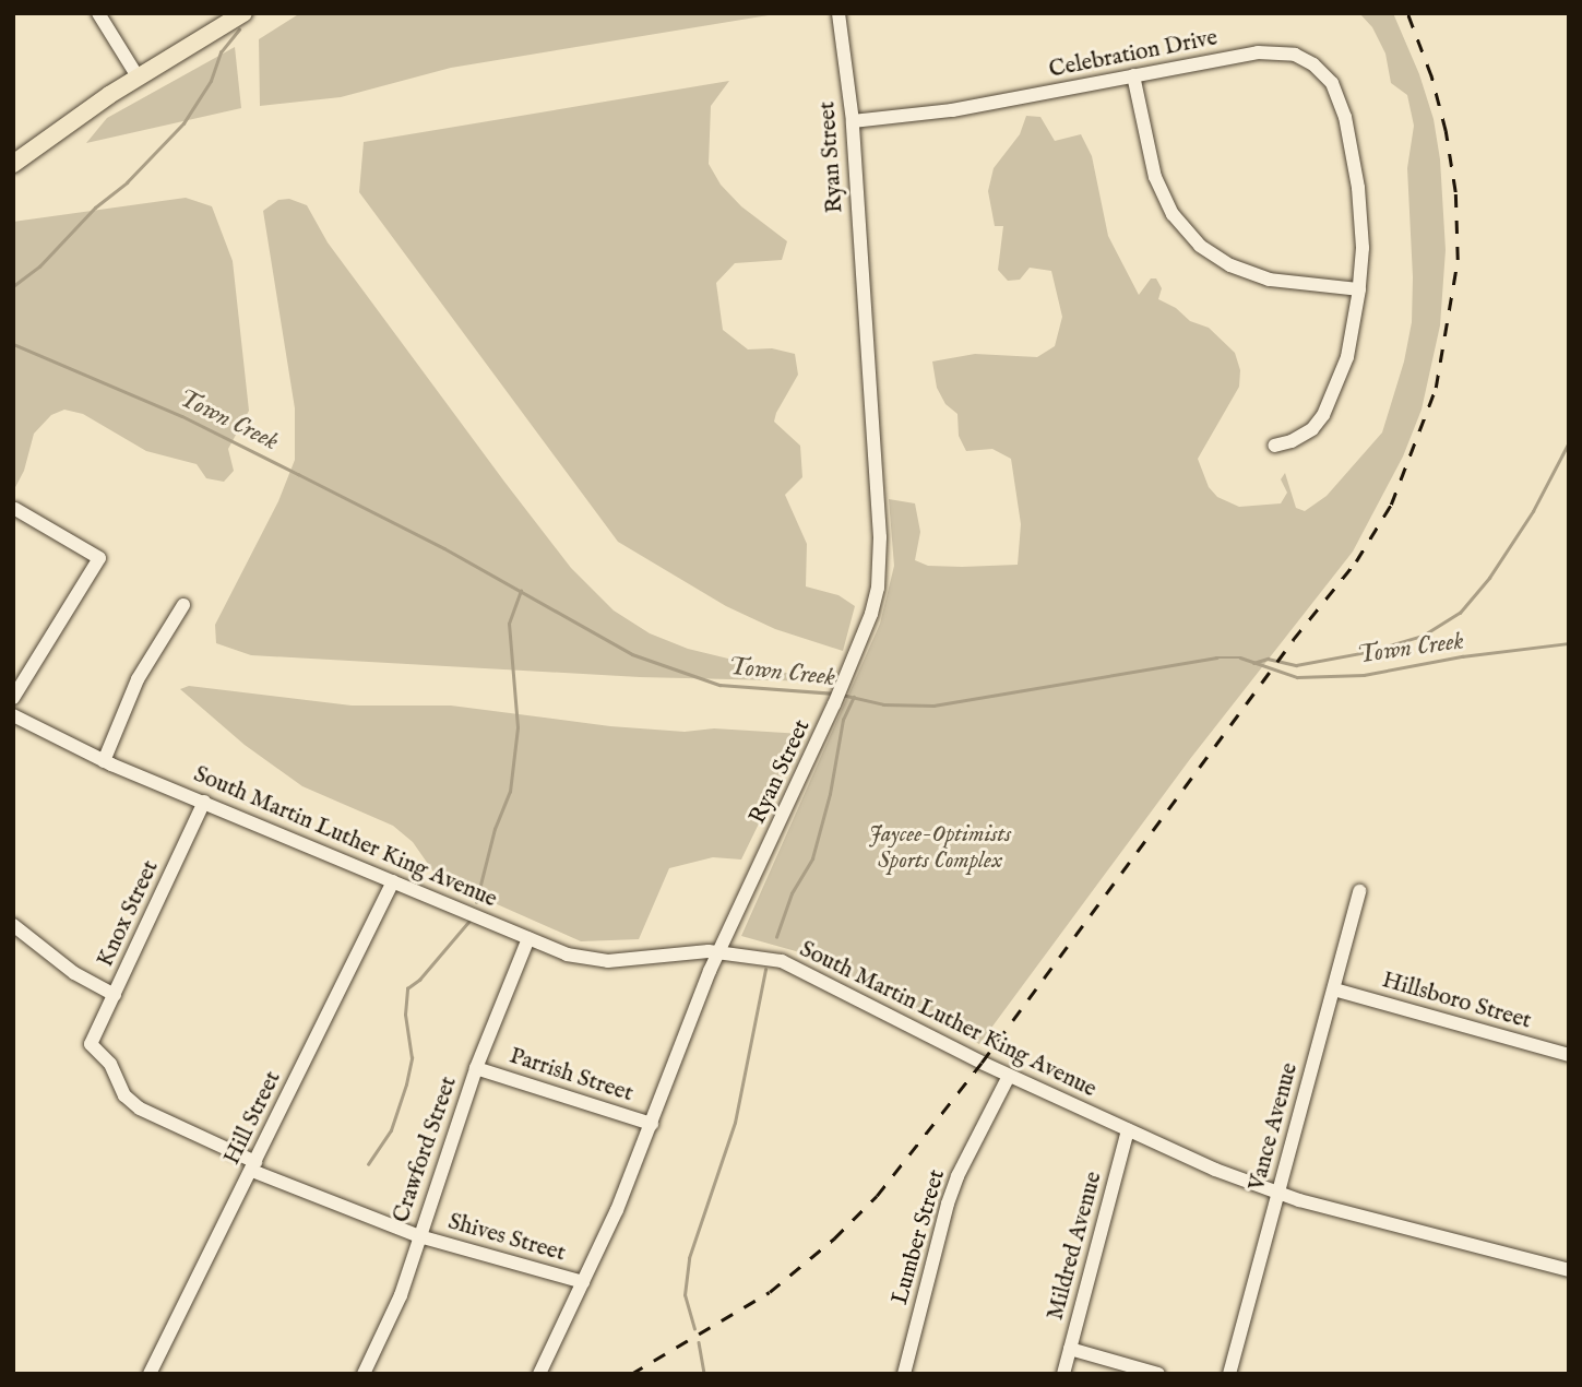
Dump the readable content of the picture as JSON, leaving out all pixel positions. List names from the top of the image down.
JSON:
{
  "streets": {
    "street": [
      "Celebration Drive",
      "Ryan Street",
      "South Martin Luther King Avenue",
      "Knox Street",
      "Hillsboro Street",
      "Parrish Street",
      "Hill Street",
      "Vance Avenue",
      "Crawford Street",
      "Lumber Street",
      "Shives Street",
      "Mildred Avenue"
    ]
  },
  "crossings": [
    ["Celebration Drive", "Ryan Street"],
    ["Ryan Street", "South Martin Luther King Avenue"],
    ["Ryan Street", "Parrish Street"],
    ["Ryan Street", "Shives Street"],
    ["South Martin Luther King Avenue", "Knox Street"],
    ["South Martin Luther King Avenue", "Hill Street"],
    ["South Martin Luther King Avenue", "Vance Avenue"],
    ["South Martin Luther King Avenue", "Crawford Street"],
    ["South Martin Luther King Avenue", "Lumber Street"],
    ["South Martin Luther King Avenue", "Mildred Avenue"],
    ["Knox Street", "Shives Street"],
    ["Hillsboro Street", "Vance Avenue"],
    ["Parrish Street", "Crawford Street"],
    ["Hill Street", "Shives Street"],
    ["Crawford Street", "Shives Street"]
  ],
  "water": ["Town Creek"],
  "parks": ["Jaycee-Optimists Sports Complex"]
}
